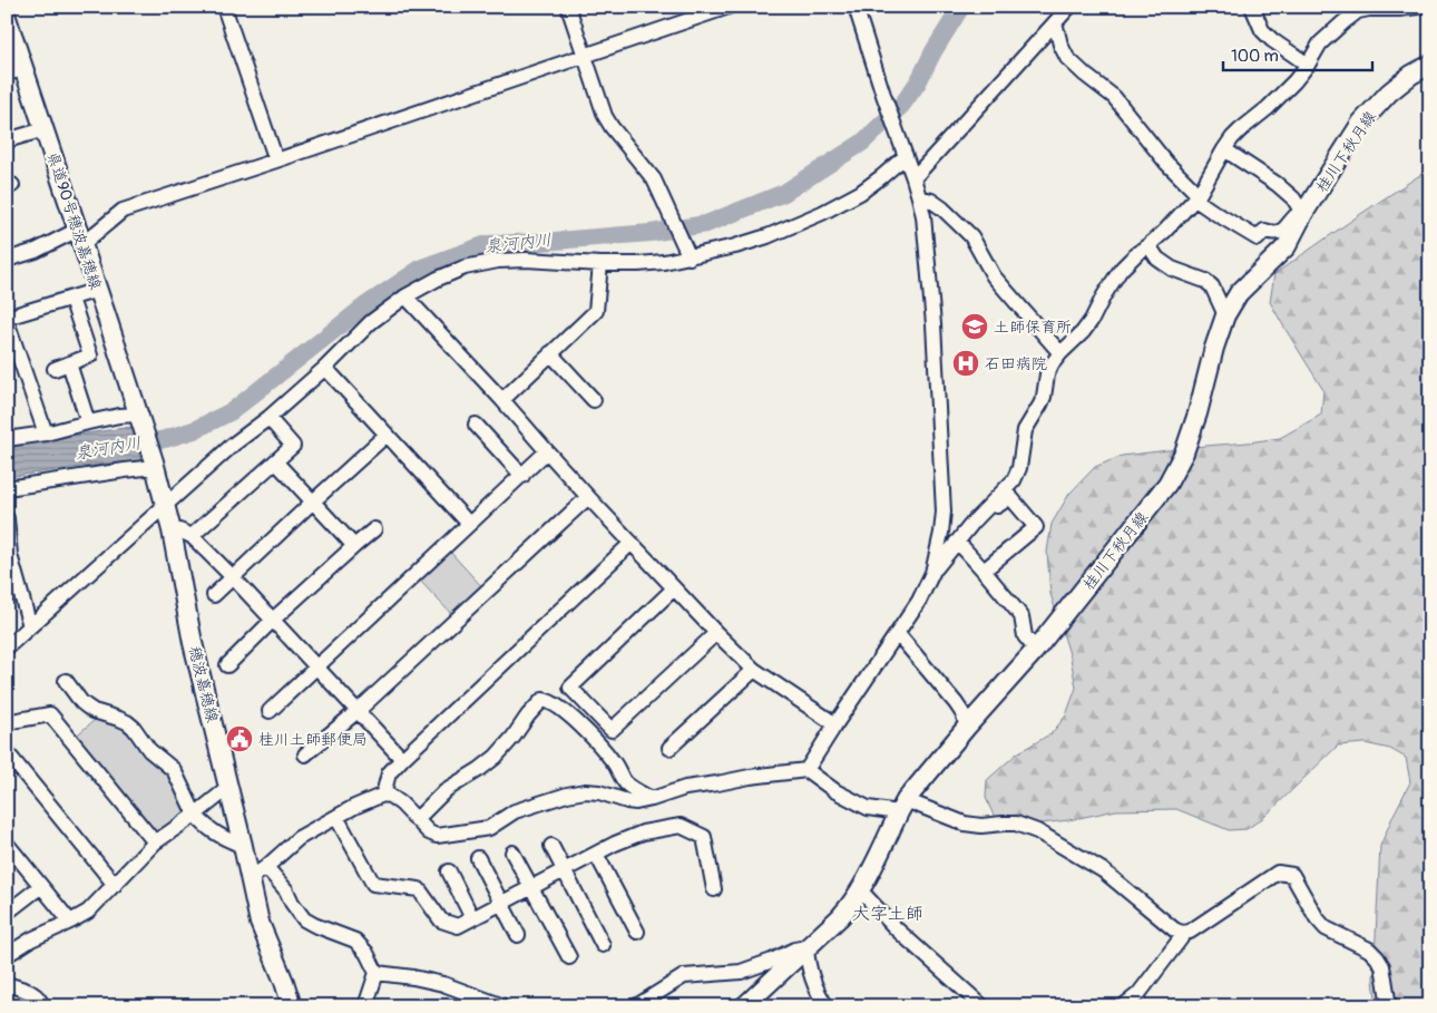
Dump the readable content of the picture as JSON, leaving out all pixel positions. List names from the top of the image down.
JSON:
{
  "streets": {
    "main road": ["桂川下秋月線", "県道90号穂波嘉穂線", "穂波嘉穂線"]
  },
  "crossings": [
    ["県道90号穂波嘉穂線", "穂波嘉穂線"]
  ],
  "districts": ["大字土師"],
  "water": ["泉河内川"],
  "places": {
    "school or university": ["土師保育所"],
    "hospital": ["石田病院"],
    "public building": ["桂川土師郵便局"]
  },
  "scale_bar": "100 m"
}
